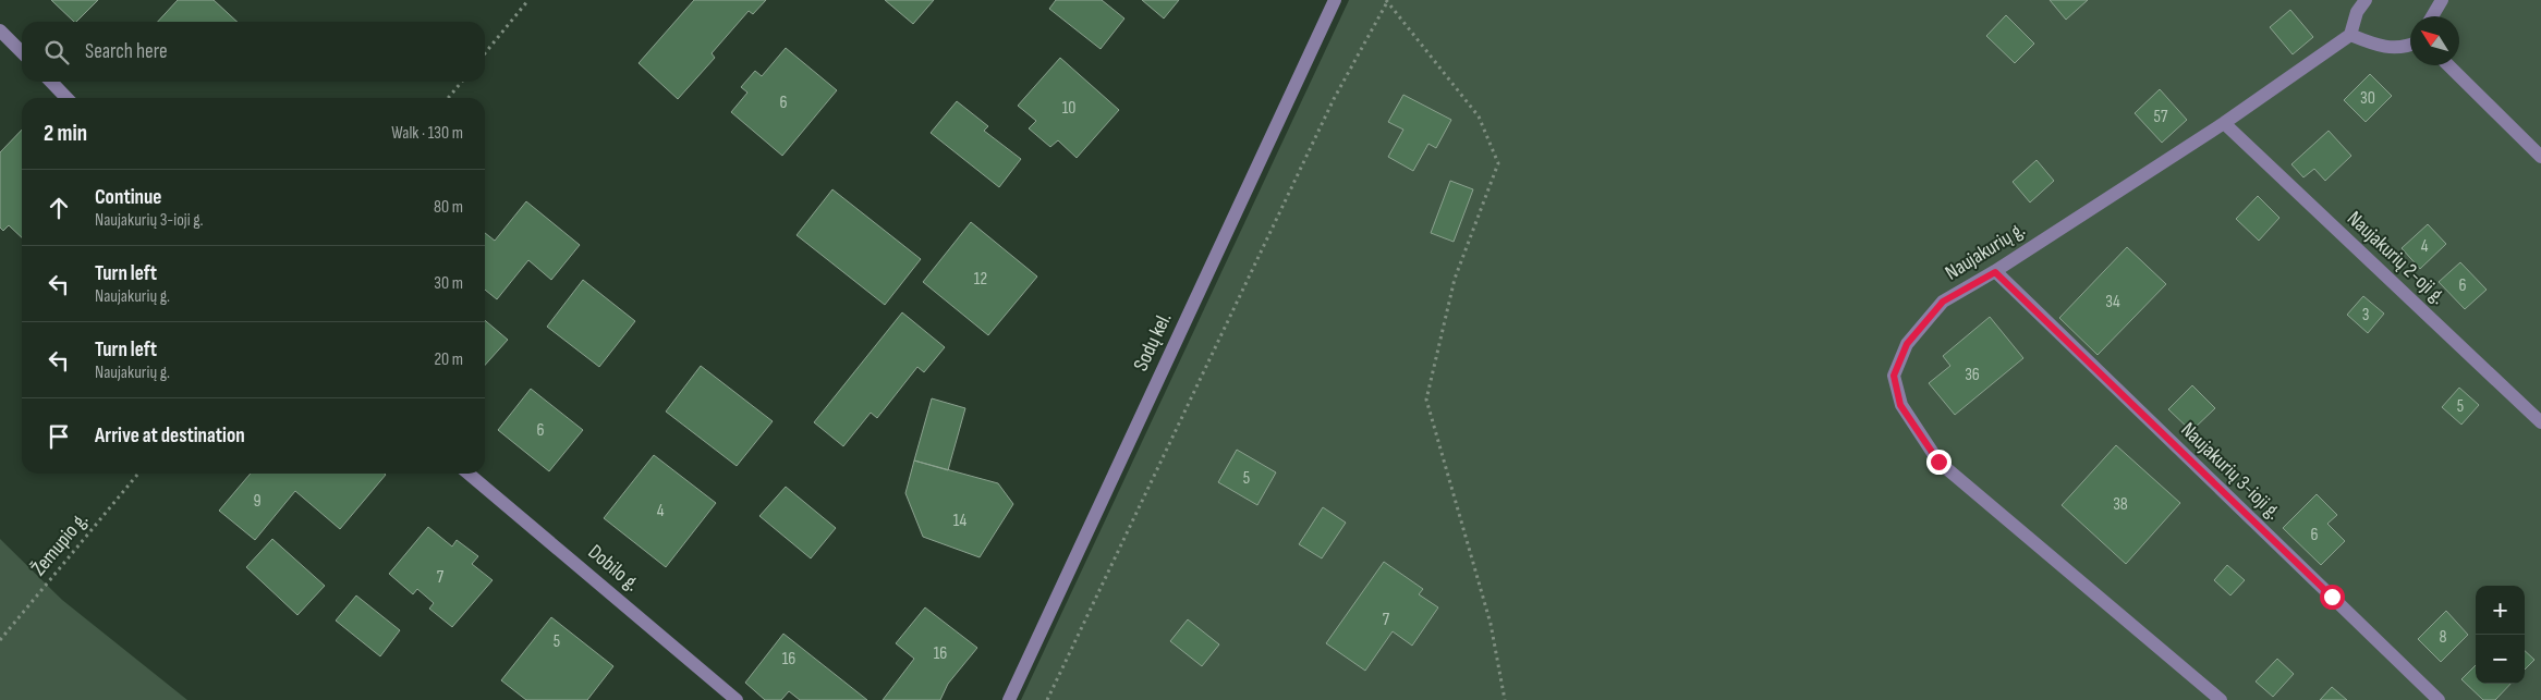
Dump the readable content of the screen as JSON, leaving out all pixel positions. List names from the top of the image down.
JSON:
{
  "streets": {
    "street": [
      "Naujakurių g.",
      "Naujakurių 2-oji g.",
      "Sodų kel.",
      "Naujakurių 3-ioji g.",
      "Dobilo g."
    ],
    "path": ["Žemupio g."]
  },
  "crossings": [
    ["Naujakurių g.", "Naujakurių 2-oji g."],
    ["Naujakurių g.", "Naujakurių 3-ioji g."]
  ],
  "house_numbers": [
    "30",
    "6",
    "10",
    "57",
    "4",
    "12",
    "6",
    "34",
    "3",
    "36",
    "5",
    "6",
    "5",
    "9",
    "38",
    "4",
    "14",
    "6",
    "7",
    "7",
    "8",
    "5",
    "16",
    "16"
  ],
  "north": "top left",
  "page": {
    "search": "Search here",
    "heading": ["2 min", "Walk · 130 m"],
    "list": [
      ["Continue", "Naujakurių 3-ioji g.", "80 m"],
      ["Turn left", "Naujakurių g.", "30 m"],
      ["Turn left", "Naujakurių g.", "20 m"],
      "Arrive at destination"
    ],
    "map_buttons": ["+", "−"]
  }
}
